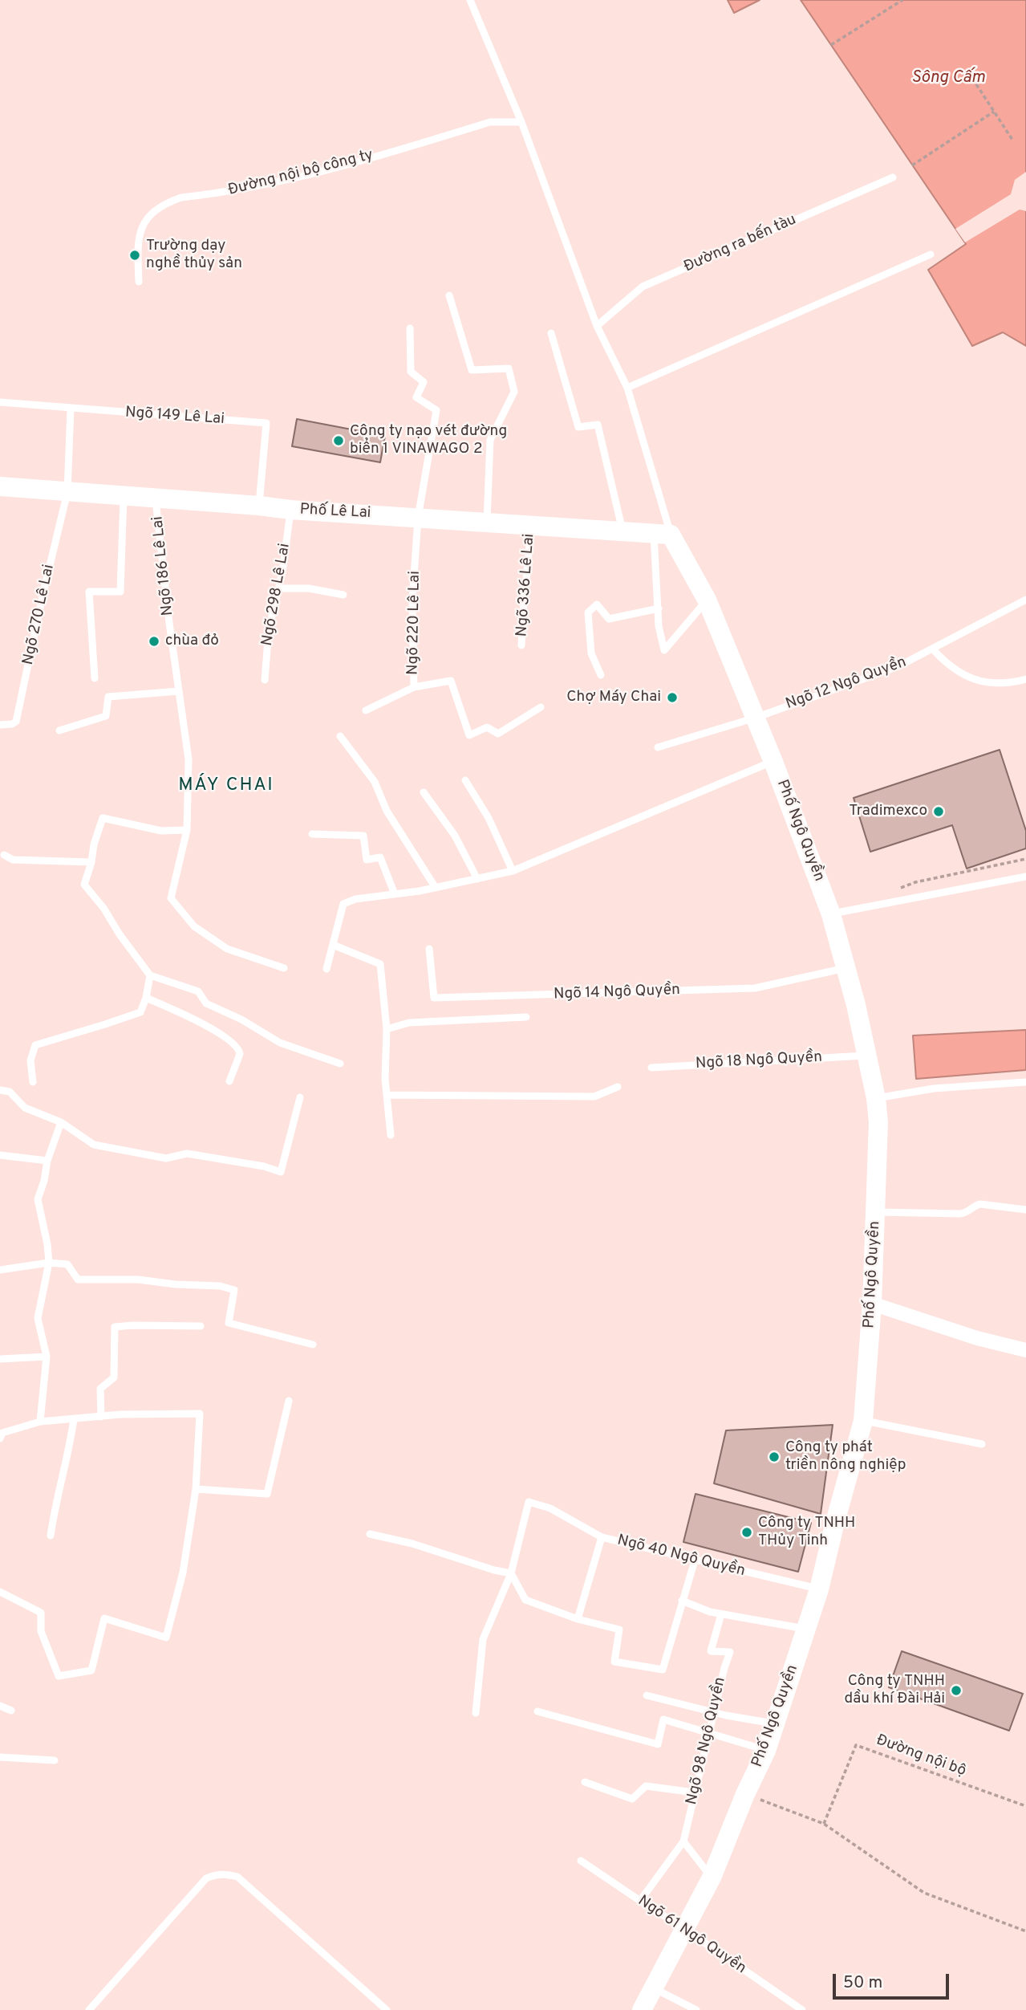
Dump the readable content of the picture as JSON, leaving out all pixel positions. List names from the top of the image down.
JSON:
{
  "streets": {
    "street": ["Phố Lê Lai", "Phố Ngô Quyền"],
    "lane": [
      "Đường nội bộ công ty",
      "Đường ra bến tàu",
      "Ngõ 149 Lê Lai",
      "Ngõ 186 Lê Lai",
      "Ngõ 336 Lê Lai",
      "Ngõ 298 Lê Lai",
      "Ngõ 270 Lê Lai",
      "Ngõ 220 Lê Lai",
      "Ngõ 12 Ngô Quyền",
      "Ngõ 14 Ngô Quyền",
      "Ngõ 18 Ngô Quyền",
      "Ngõ 40 Ngô Quyền",
      "Ngõ 98 Ngô Quyền",
      "Ngõ 61 Ngô Quyền"
    ],
    "path": ["Đường nội bộ"]
  },
  "crossings": [
    ["Ngõ 149 Lê Lai", "Phố Lê Lai"],
    ["Phố Lê Lai", "Ngõ 186 Lê Lai"],
    ["Phố Lê Lai", "Ngõ 336 Lê Lai"],
    ["Phố Lê Lai", "Ngõ 298 Lê Lai"],
    ["Phố Lê Lai", "Ngõ 270 Lê Lai"],
    ["Phố Lê Lai", "Ngõ 220 Lê Lai"],
    ["Phố Lê Lai", "Phố Ngô Quyền"],
    ["Ngõ 12 Ngô Quyền", "Phố Ngô Quyền"],
    ["Phố Ngô Quyền", "Ngõ 14 Ngô Quyền"],
    ["Phố Ngô Quyền", "Ngõ 18 Ngô Quyền"],
    ["Phố Ngô Quyền", "Ngõ 40 Ngô Quyền"],
    ["Phố Ngô Quyền", "Ngõ 61 Ngô Quyền"]
  ],
  "districts": ["MÁY CHAI"],
  "water": ["Sông Cấm"],
  "places": [
    "Trường dạy nghề thủy sản",
    "Công ty nạo vét đường biển 1 VINAWAGO 2",
    "chùa đỏ",
    "Chợ Máy Chai",
    "Tradimexco",
    "Công ty phát triền nông nghiệp",
    "Công ty TNHH THủy Tinh",
    "Công ty TNHH dầu khí Đài Hải"
  ],
  "scale_bar": "50 m"
}
